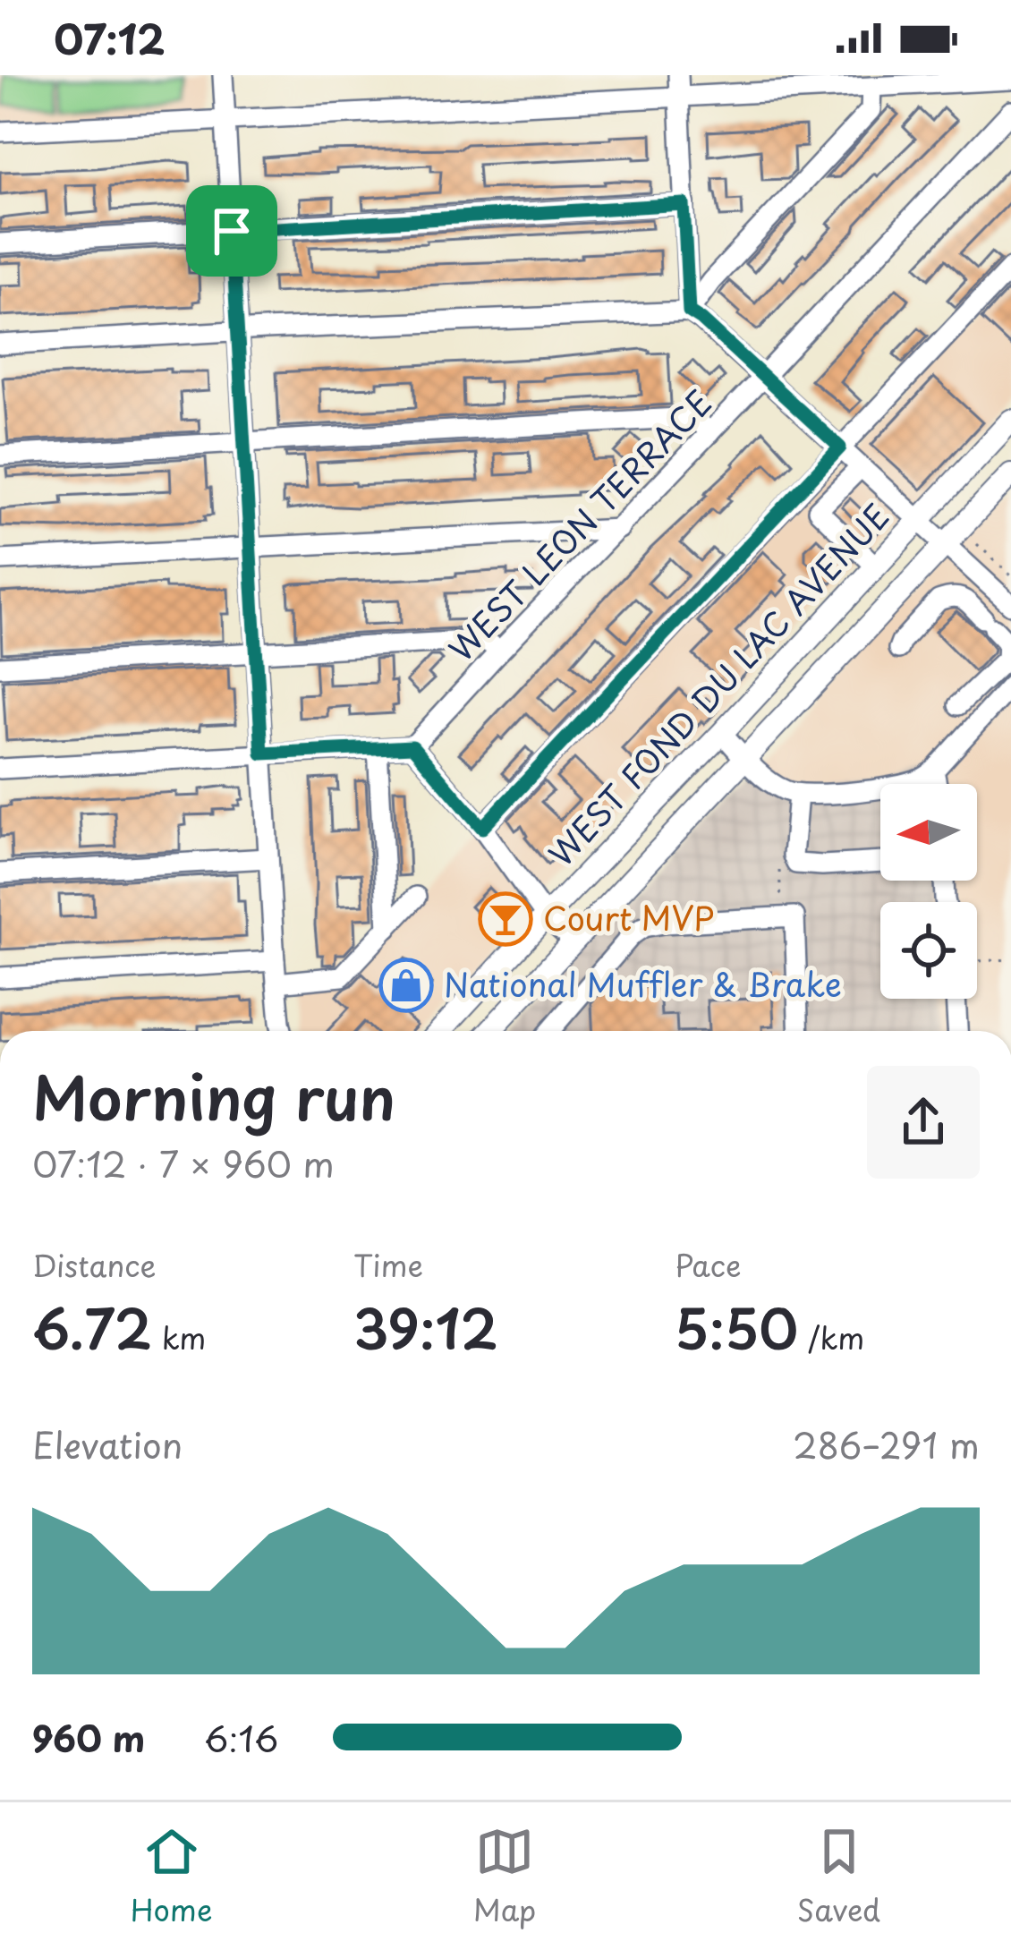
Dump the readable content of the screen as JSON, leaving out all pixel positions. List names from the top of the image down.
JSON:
{
  "streets": {
    "main road": ["WEST FOND DU LAC AVENUE"],
    "street": ["WEST LEON TERRACE"]
  },
  "places": {
    "bar": ["Court MVP"],
    "shop": ["National Muffler & Brake"]
  },
  "north": "left",
  "page": {
    "status": "07:12",
    "heading": ["Morning run", "07:12 · 7 × 960 m"],
    "stats": [
      ["Distance", "6.72 km"],
      ["Time", "39:12"],
      ["Pace", "5:50 /km"]
    ],
    "chart": ["Elevation", "286–291 m"],
    "list": [
      {
        "name": "960 m",
        "note": "6:16"
      }
    ],
    "tabs": ["Home", "Map", "Saved"]
  }
}
